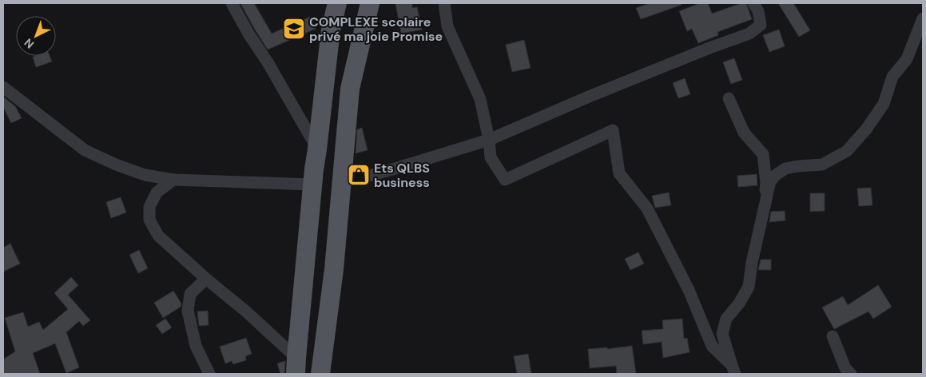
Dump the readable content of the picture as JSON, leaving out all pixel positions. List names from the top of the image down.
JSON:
{
  "places": {
    "school or university": ["COMPLEXE scolaire privé ma joie Promise"],
    "shop": ["Ets QLBS business"]
  },
  "north": "bottom left"
}
